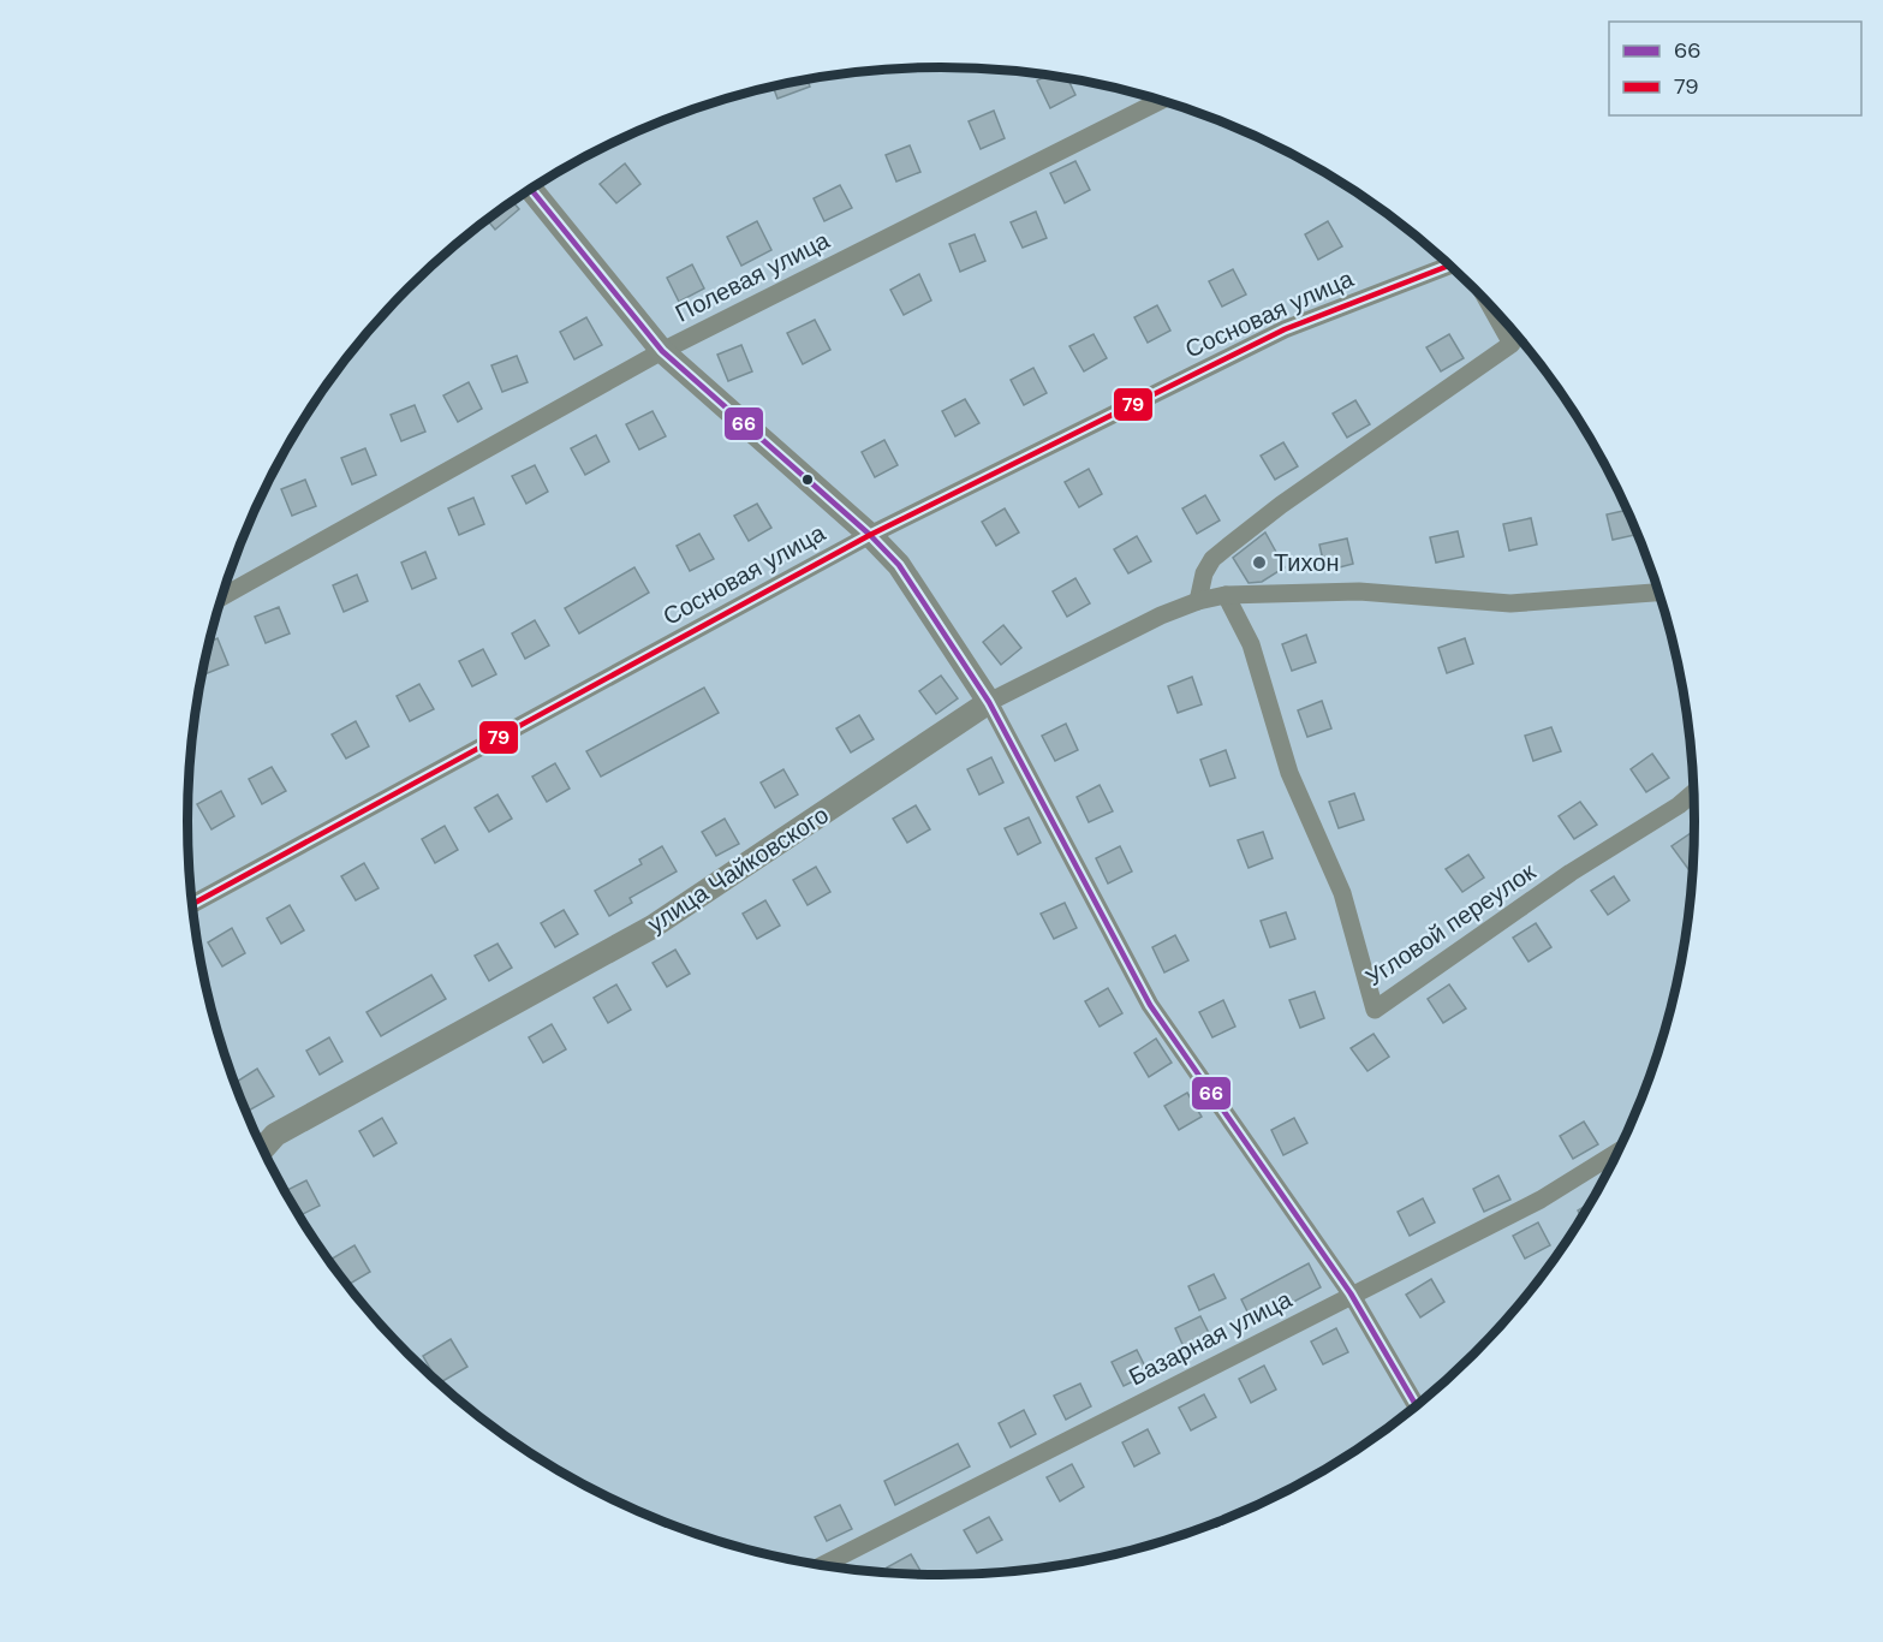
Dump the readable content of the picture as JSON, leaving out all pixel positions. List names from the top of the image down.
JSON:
{
  "streets": {
    "street": [
      "Полевая улица",
      "Сосновая улица",
      "улица Чайковского",
      "Угловой переулок",
      "Базарная улица"
    ]
  },
  "crossings": [
    ["улица Чайковского", "Угловой переулок"]
  ],
  "places": ["Тихон"],
  "lines": ["transit line 66", "transit line 79"],
  "legend": ["66", "79"]
}
